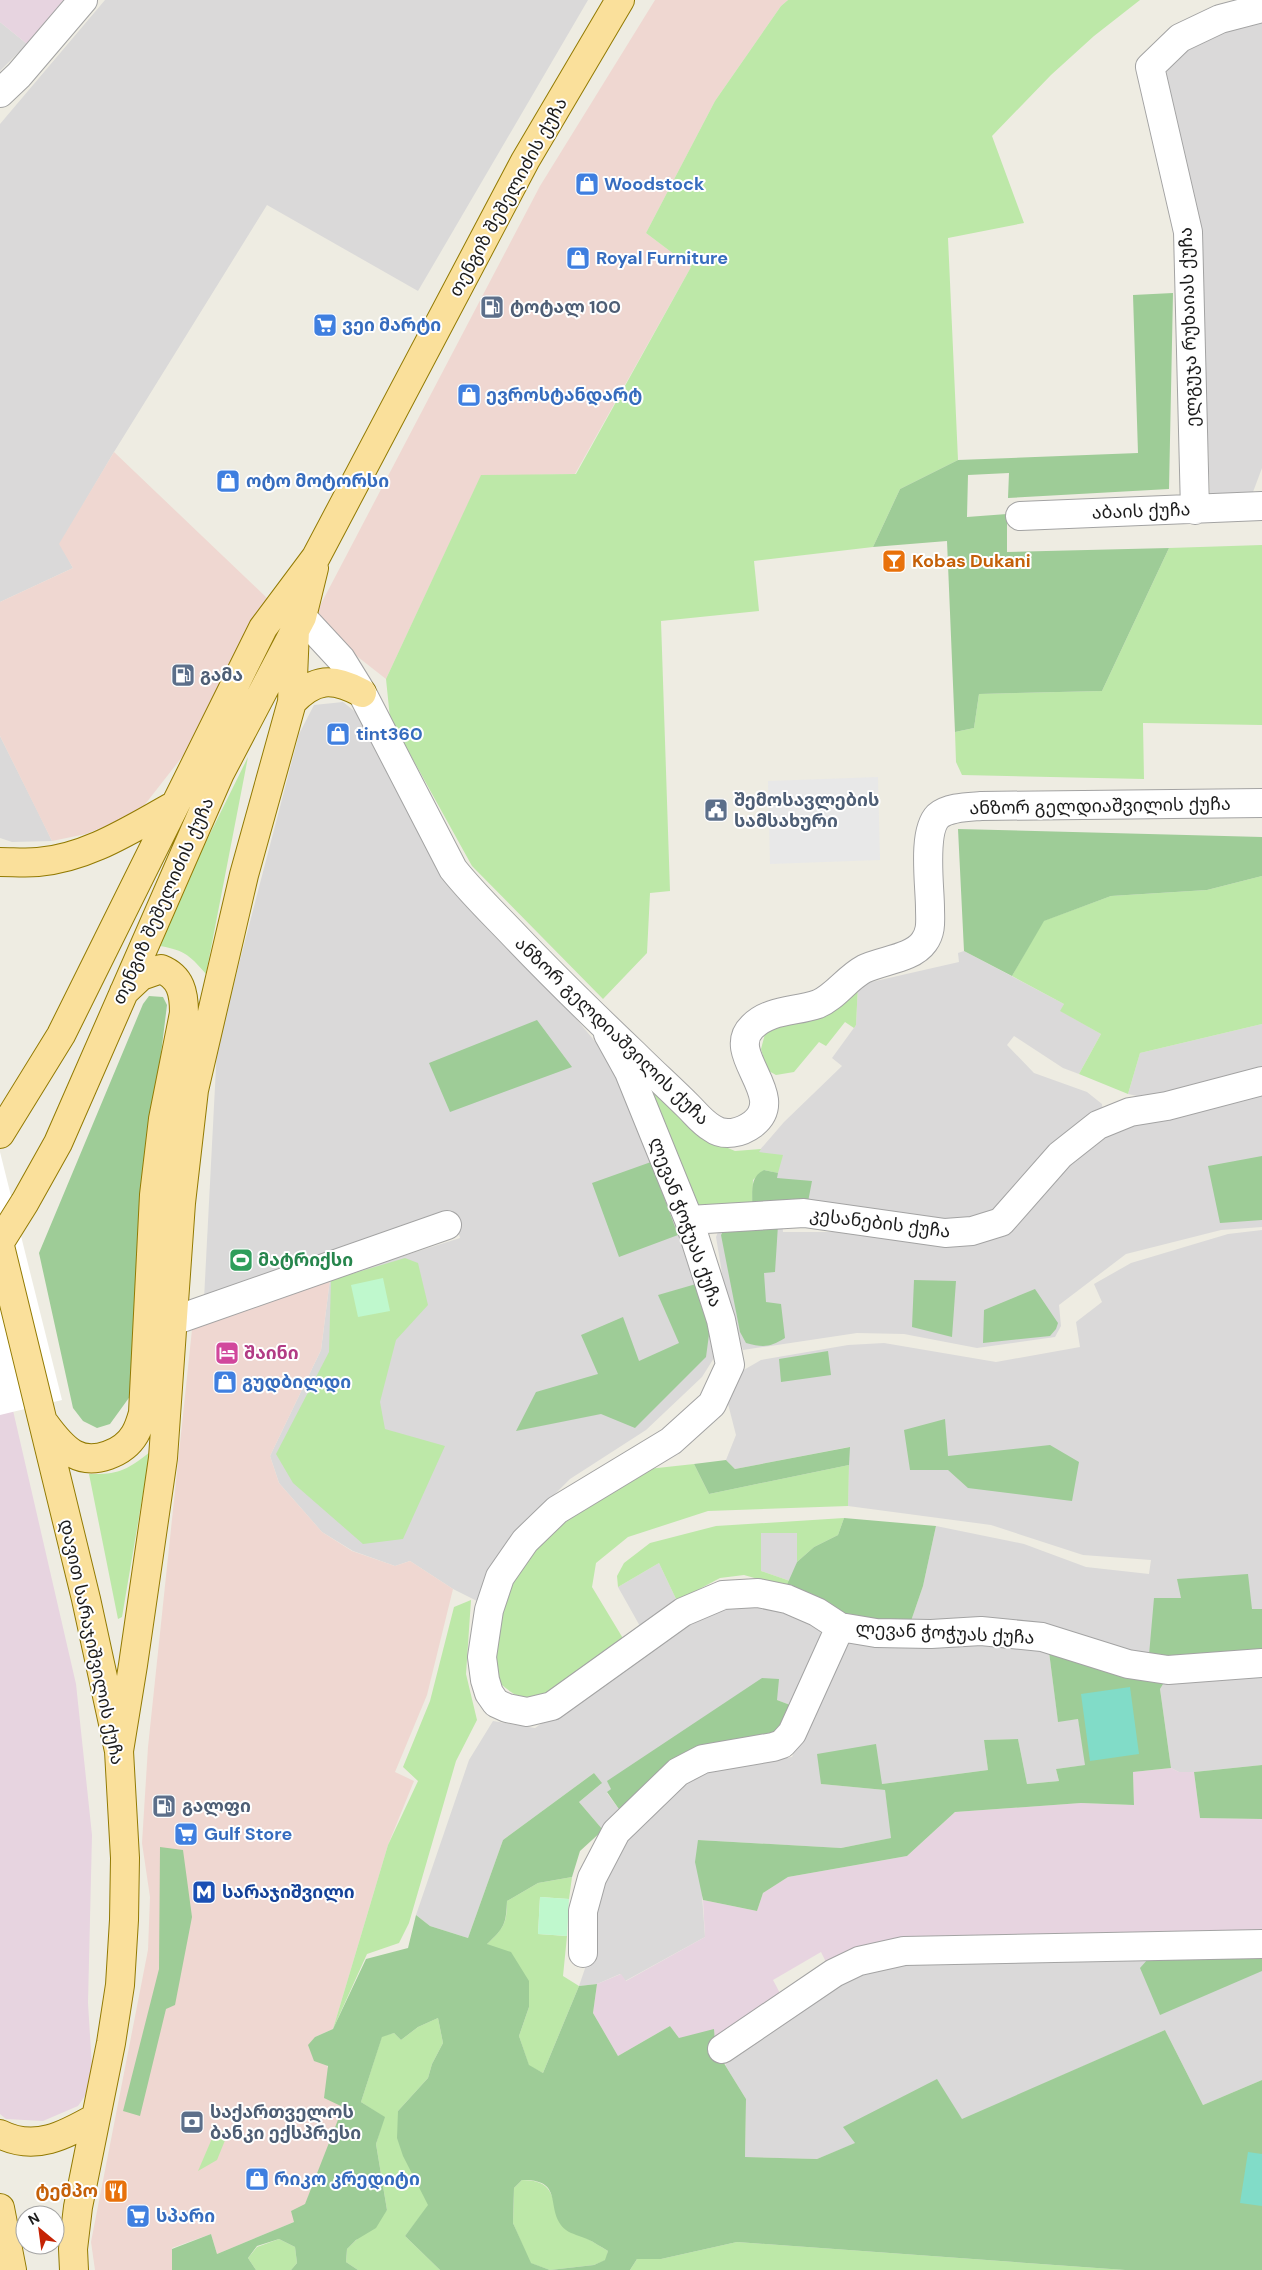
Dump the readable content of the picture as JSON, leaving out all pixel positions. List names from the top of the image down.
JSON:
{
  "streets": {
    "main road": ["თენგიზ შეშელიძის ქუჩა", "დავით სარაჯიშვილის ქუჩა"],
    "street": [
      "ელგუჯა რუხაიას ქუჩა",
      "აბაის ქუჩა",
      "ანზორ გელდიაშვილის ქუჩა",
      "ლევან ჭოჭუას ქუჩა",
      "კესანების ქუჩა"
    ]
  },
  "crossings": [
    ["თენგიზ შეშელიძის ქუჩა", "ანზორ გელდიაშვილის ქუჩა"],
    ["ელგუჯა რუხაიას ქუჩა", "აბაის ქუჩა"],
    ["ანზორ გელდიაშვილის ქუჩა", "ლევან ჭოჭუას ქუჩა"],
    ["ლევან ჭოჭუას ქუჩა", "კესანების ქუჩა"]
  ],
  "places": {
    "shop": [
      "Woodstock",
      "Royal Furniture",
      "ევროსტანდარტ",
      "ოტო მოტორსი",
      "tint360",
      "გუდბილდი",
      "რიკო კრედიტი"
    ],
    "fuel station": ["ტოტალ 100", "გამა", "გალფი"],
    "supermarket": ["ვეი მარტი", "Gulf Store", "სპარი"],
    "bar": ["Kobas Dukani"],
    "public building": ["შემოსავლების სამსახური"],
    "sports": ["მატრიქსი"],
    "hotel": ["შაინი"],
    "metro station": ["სარაჯიშვილი"],
    "bank": ["საქართველოს ბანკი ექსპრესი"],
    "restaurant": ["ტემპო"]
  },
  "north": "top left"
}
